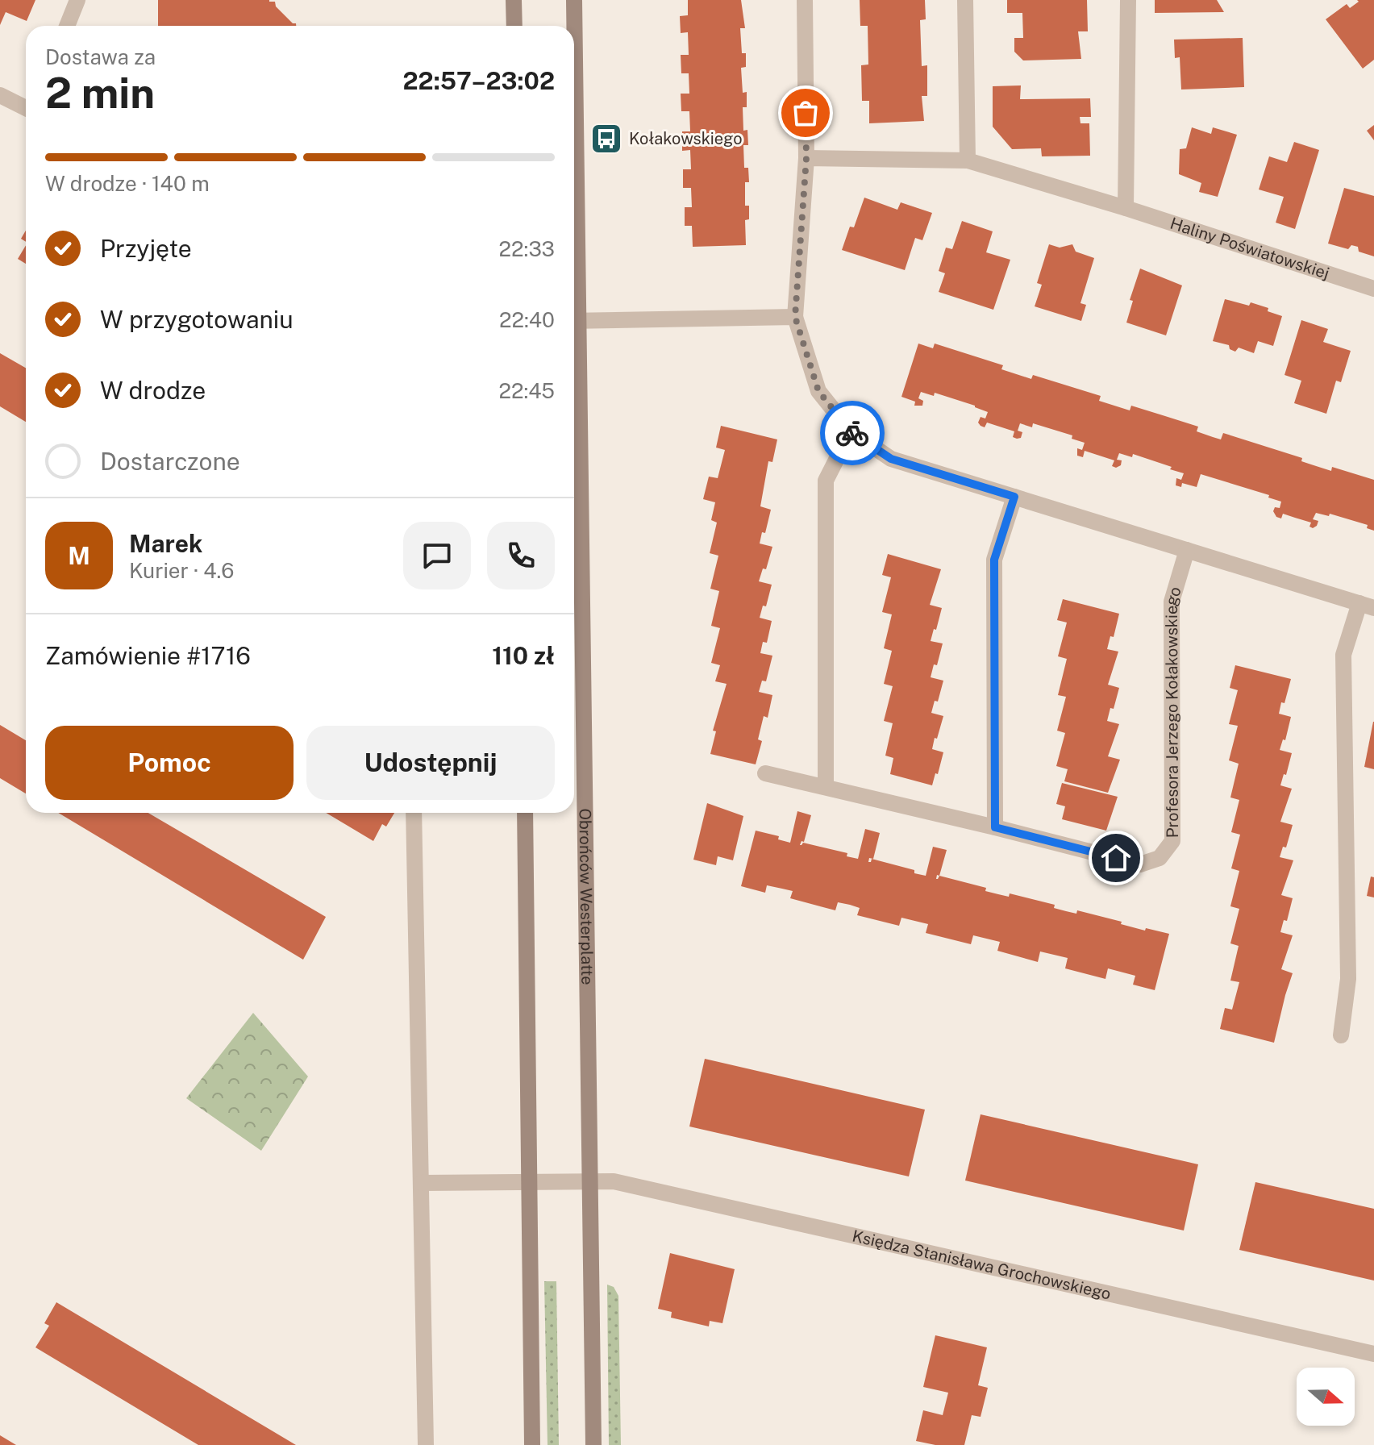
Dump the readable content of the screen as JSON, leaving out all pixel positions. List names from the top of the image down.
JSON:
{
  "streets": {
    "main road": ["Obrońców Westerplatte"],
    "street": ["Haliny Poświatowskiej", "Profesora Jerzego Kołakowskiego", "Księdza Stanisława Grochowskiego"]
  },
  "crossings": [
    ["Obrońców Westerplatte", "Księdza Stanisława Grochowskiego"]
  ],
  "places": {
    "bus stop": ["Kołakowskiego"]
  },
  "north": "right",
  "page": {
    "heading": ["2 min", "Dostawa za", "22:57–23:02"],
    "panel": [
      "Marek",
      "Kurier · 4.6",
      "Zamówienie #1716",
      "110 zł"
    ],
    "bar": "W drodze · 140 m",
    "list": [
      ["Przyjęte", "22:33"],
      ["W przygotowaniu", "22:40"],
      ["W drodze", "22:45"],
      "Dostarczone"
    ],
    "round": "M",
    "buttons": ["Pomoc", "Udostępnij"]
  }
}
